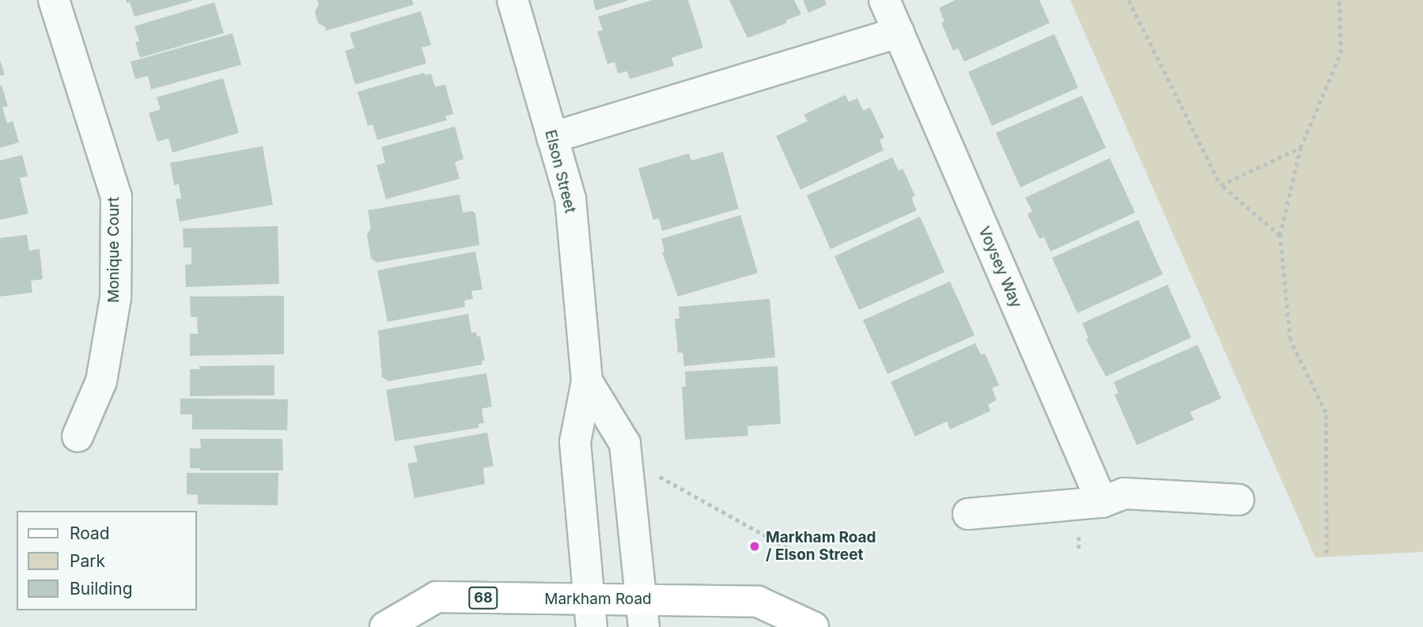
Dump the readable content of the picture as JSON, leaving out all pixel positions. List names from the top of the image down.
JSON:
{
  "streets": {
    "main road": ["68", "Markham Road"],
    "street": ["Elson Street", "Monique Court", "Voysey Way"]
  },
  "crossings": [
    ["Elson Street", "Markham Road"]
  ],
  "places": ["Markham Road / Elson Street"],
  "legend": ["Road", "Park", "Building"]
}
